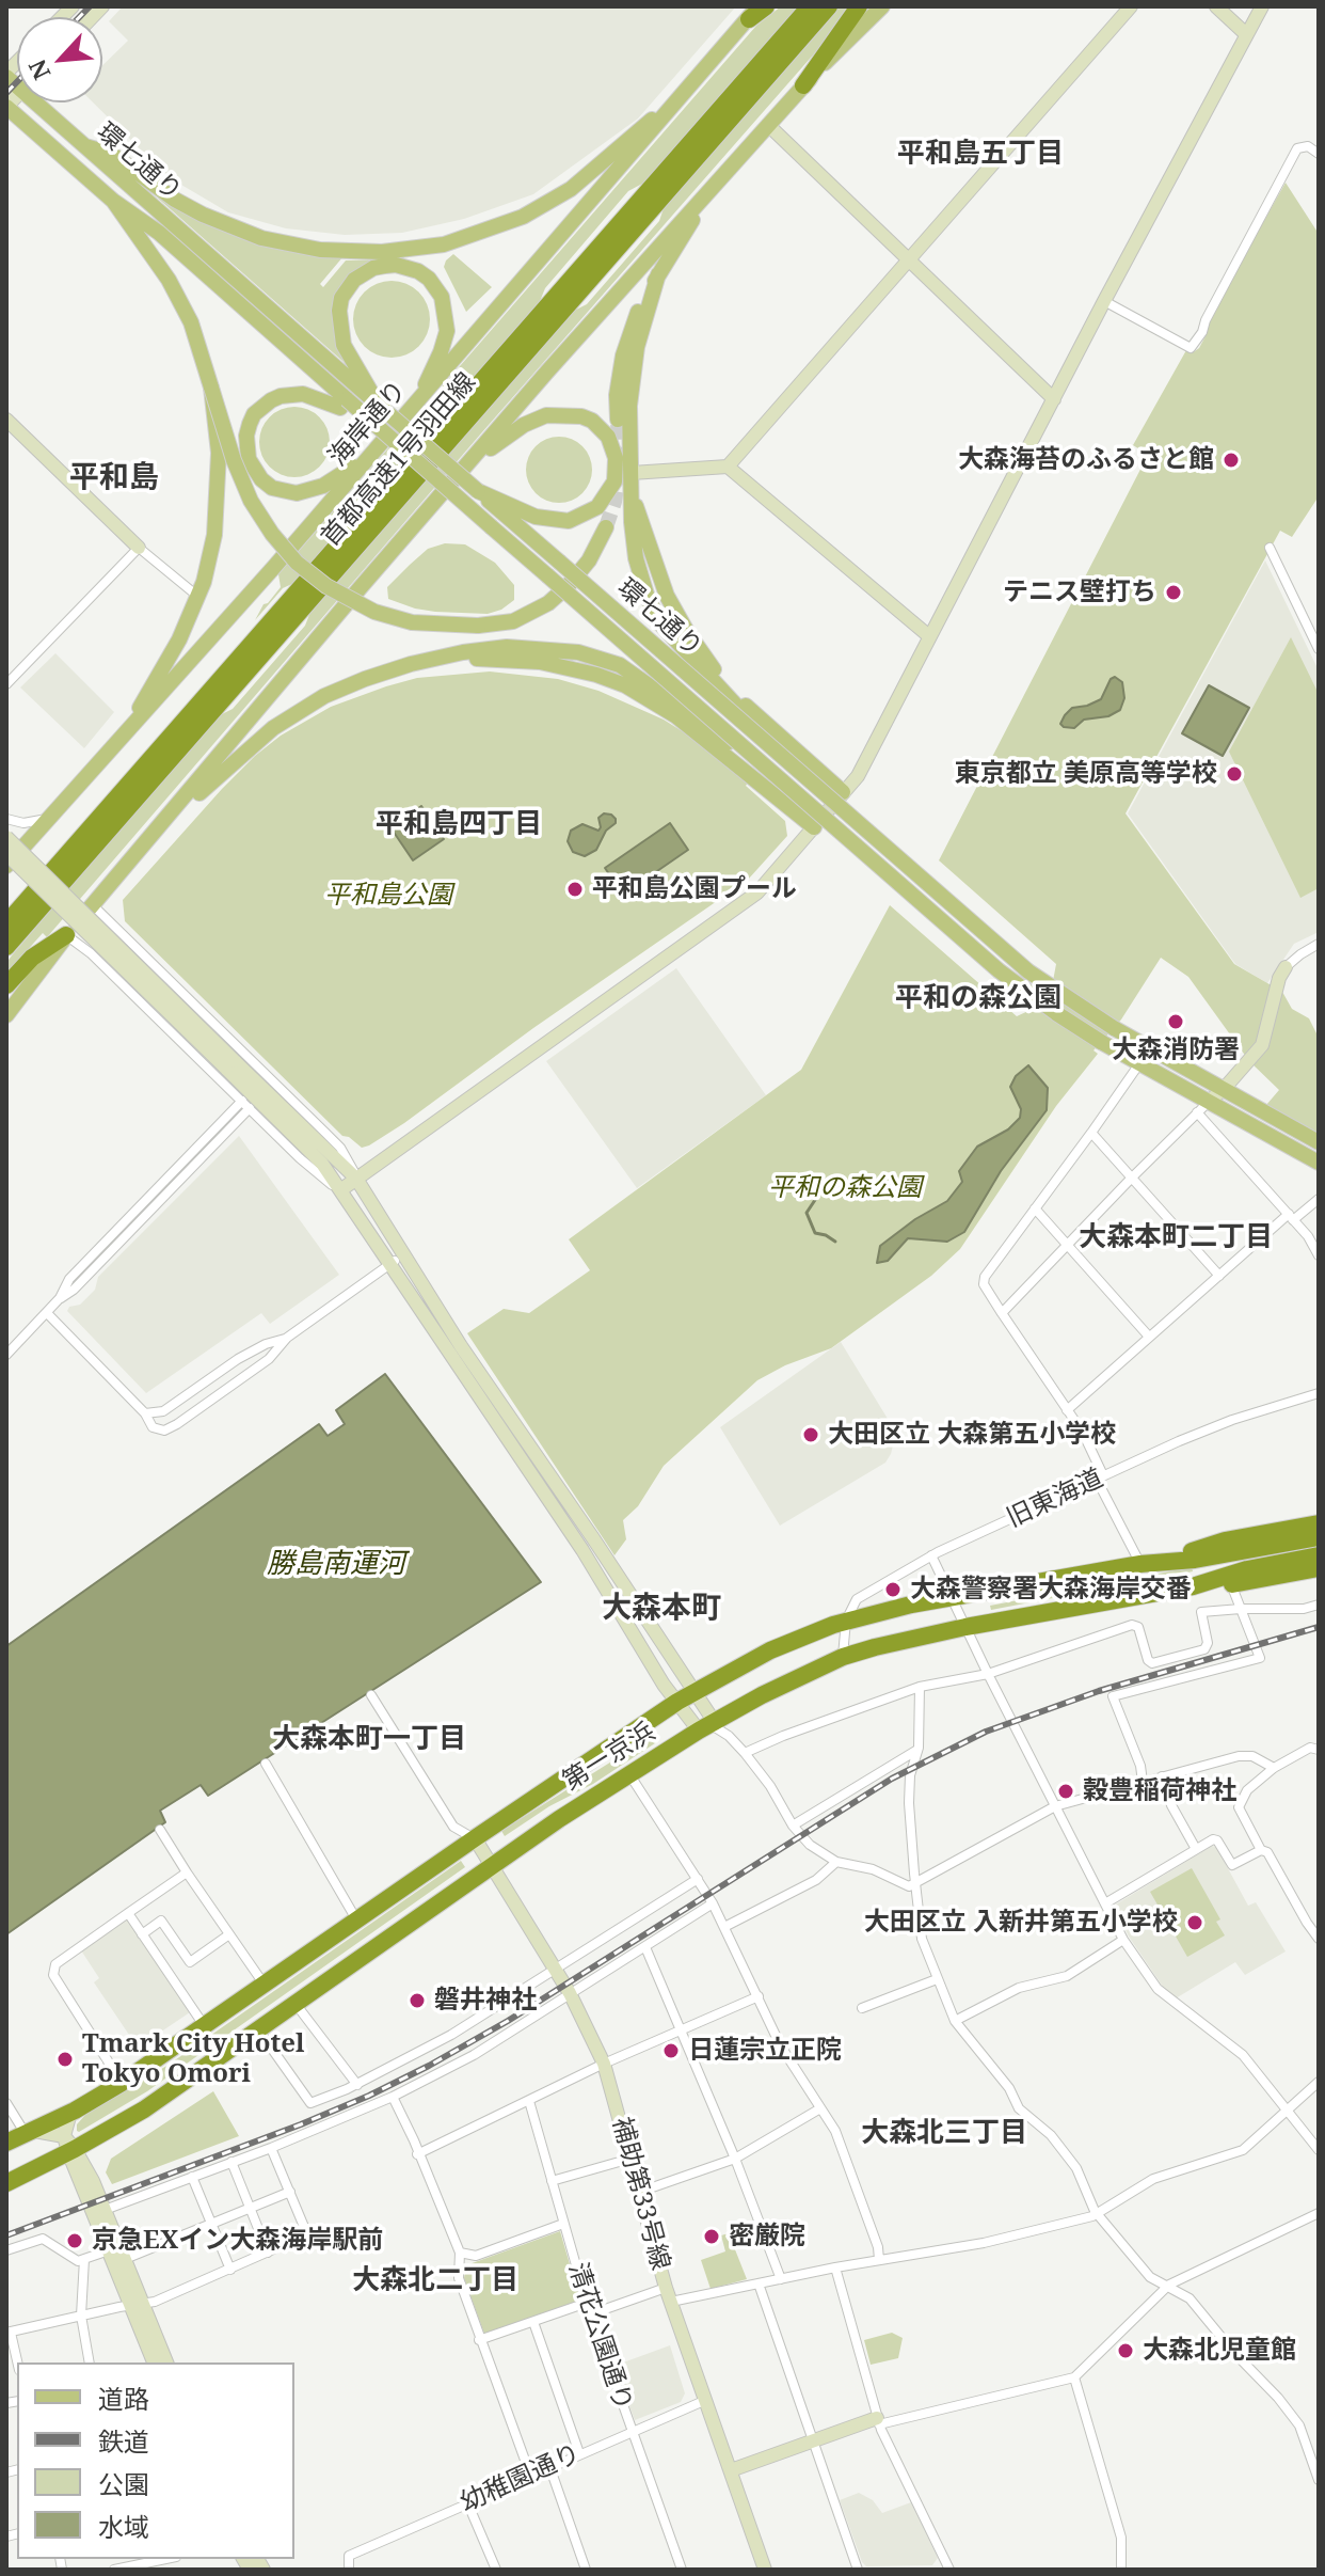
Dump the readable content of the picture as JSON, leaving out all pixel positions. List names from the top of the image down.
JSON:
{
  "streets": {
    "highway": ["首都高速1号羽田線", "第一京浜"],
    "main road": ["環七通り", "海岸通り"],
    "street": [
      "旧東海道",
      "補助第33号線",
      "清花公園通り",
      "幼稚園通り"
    ]
  },
  "crossings": [
    ["旧東海道", "第一京浜"],
    ["第一京浜", "補助第33号線"],
    ["補助第33号線", "幼稚園通り"],
    ["清花公園通り", "幼稚園通り"]
  ],
  "districts": [
    "平和島五丁目",
    "平和島",
    "平和島四丁目",
    "平和の森公園",
    "大森本町二丁目",
    "大森本町",
    "大森本町一丁目",
    "大森北三丁目",
    "大森北二丁目"
  ],
  "water": ["勝島南運河"],
  "parks": ["平和島公園", "平和の森公園"],
  "places": [
    "大森海苔のふるさと館",
    "テニス壁打ち",
    "東京都立 美原高等学校",
    "平和島公園プール",
    "大森消防署",
    "大田区立 大森第五小学校",
    "大森警察署大森海岸交番",
    "穀豊稲荷神社",
    "大田区立 入新井第五小学校",
    "磐井神社",
    "日蓮宗立正院",
    "Tmark City Hotel Tokyo Omori",
    "密厳院",
    "京急EXイン大森海岸駅前",
    "大森北児童館"
  ],
  "legend": [
    "道路",
    "鉄道",
    "公園",
    "水域"
  ],
  "north": "bottom left"
}
